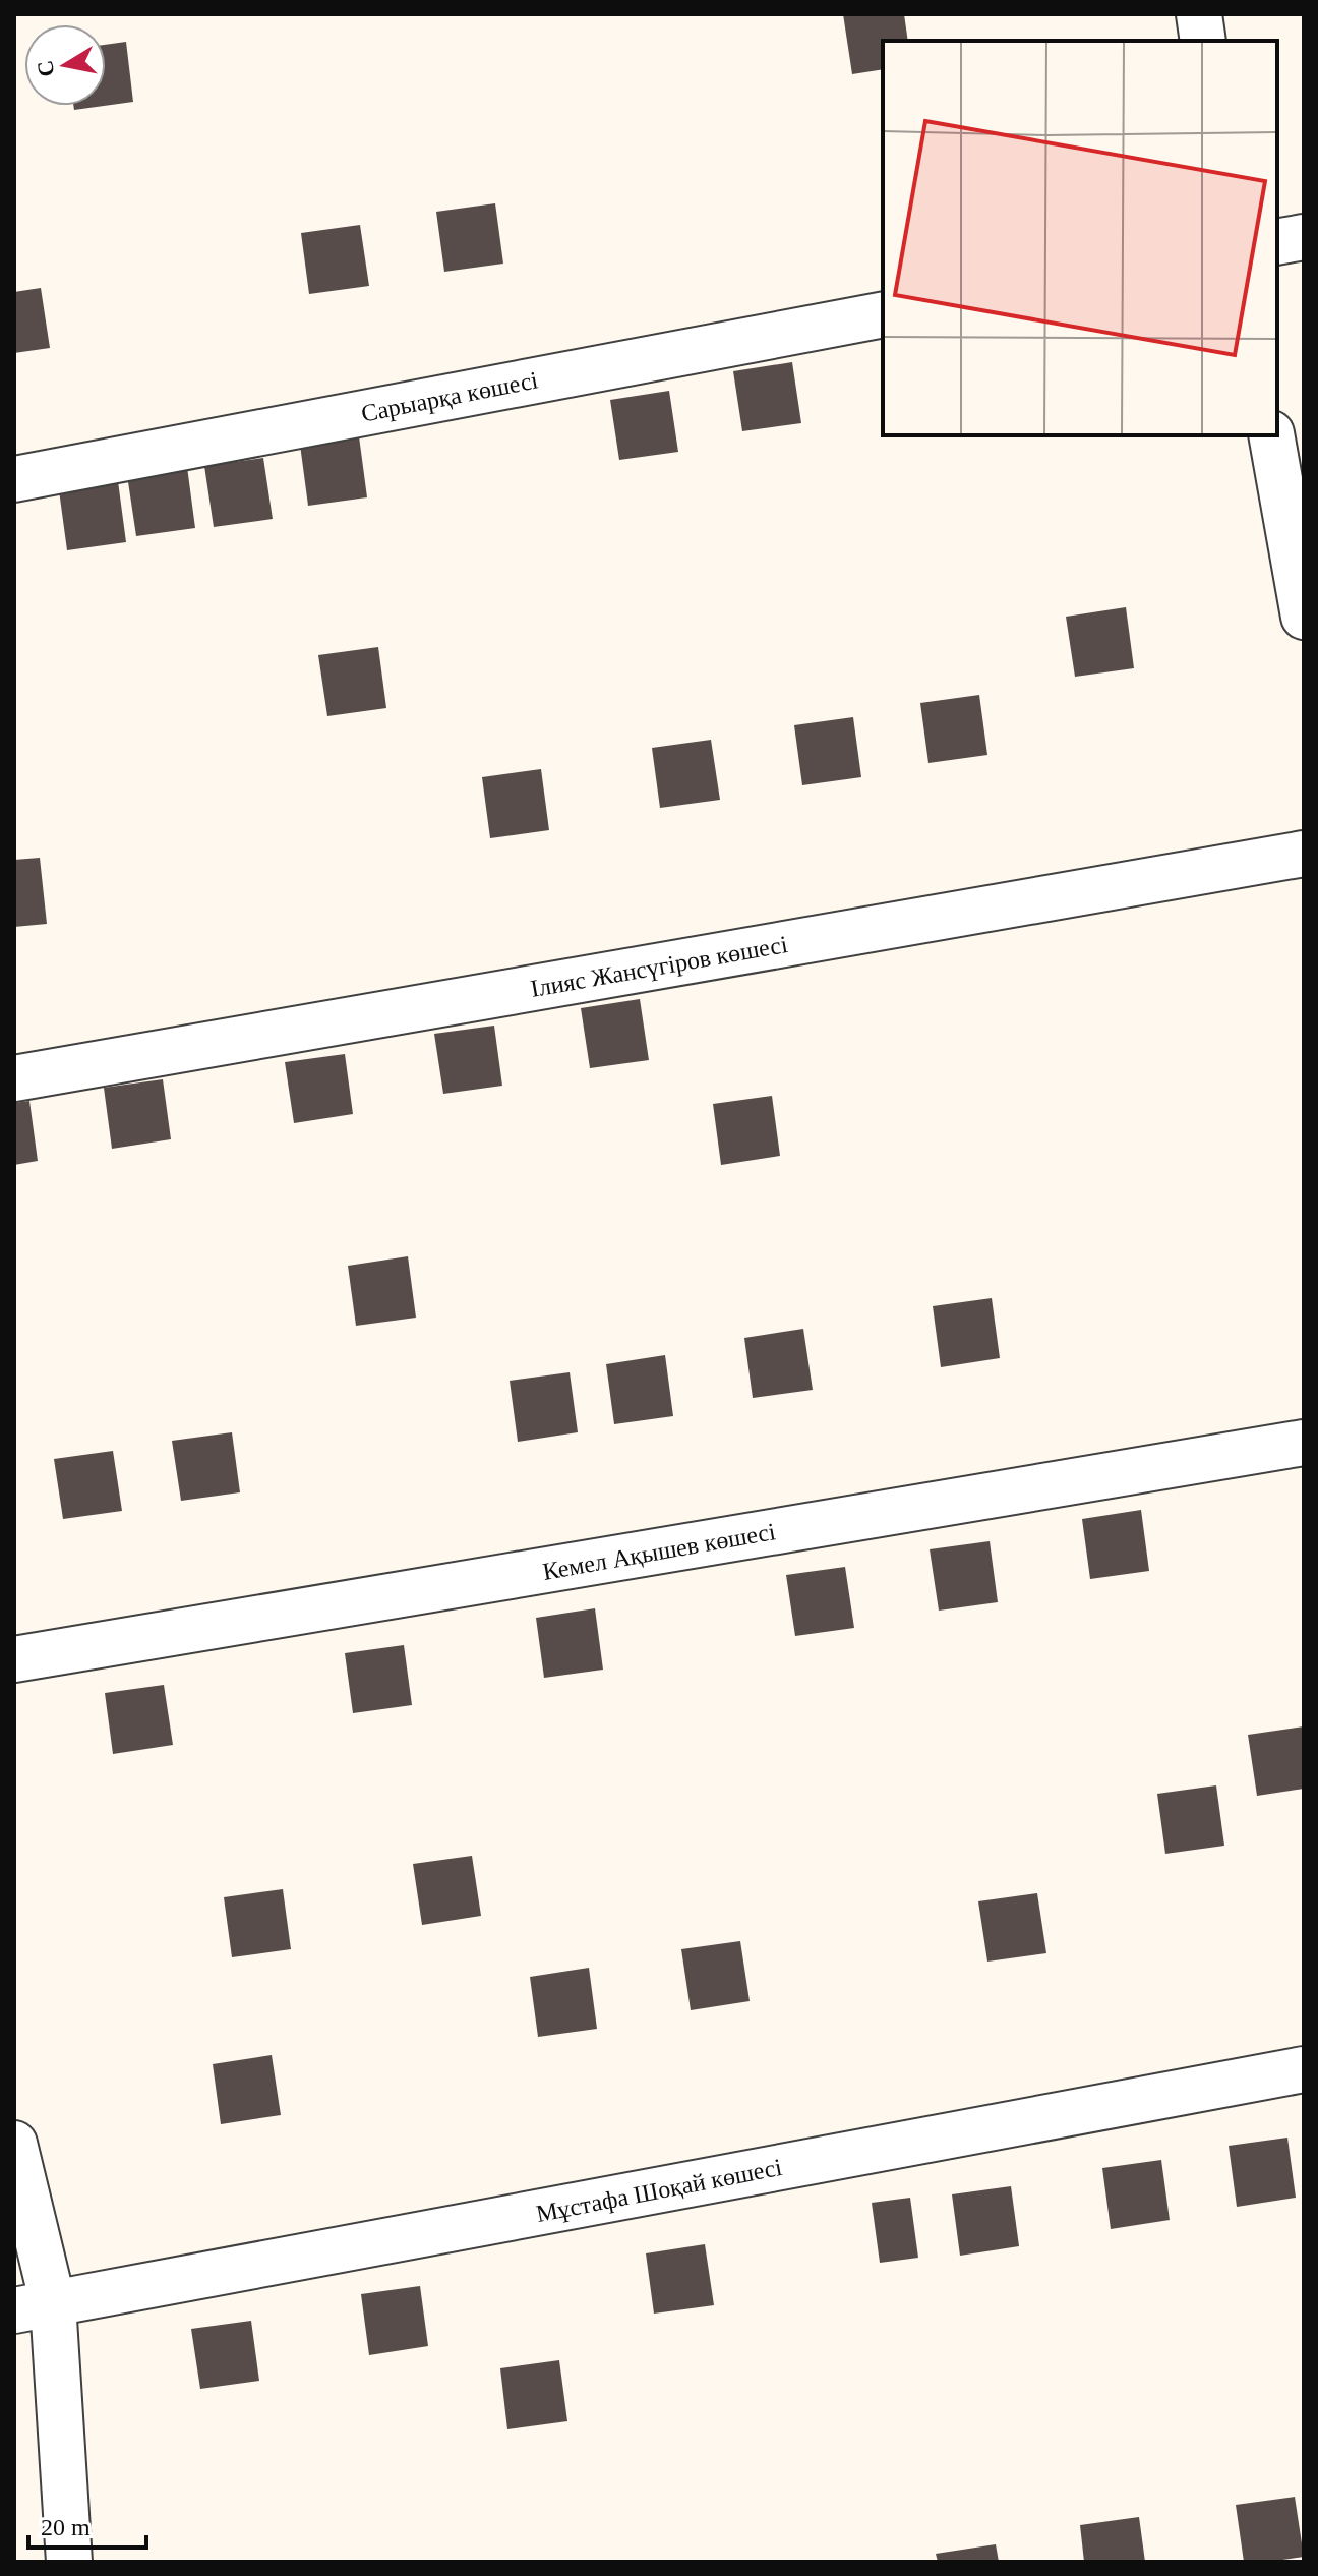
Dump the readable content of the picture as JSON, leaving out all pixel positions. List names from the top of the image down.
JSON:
{
  "streets": {
    "street": [
      "Сарыарқа көшесі",
      "Ілияс Жансүгіров көшесі",
      "Кемел Ақышев көшесі",
      "Мұстафа Шоқай көшесі"
    ]
  },
  "scale_bar": "20 m",
  "north": "left"
}
